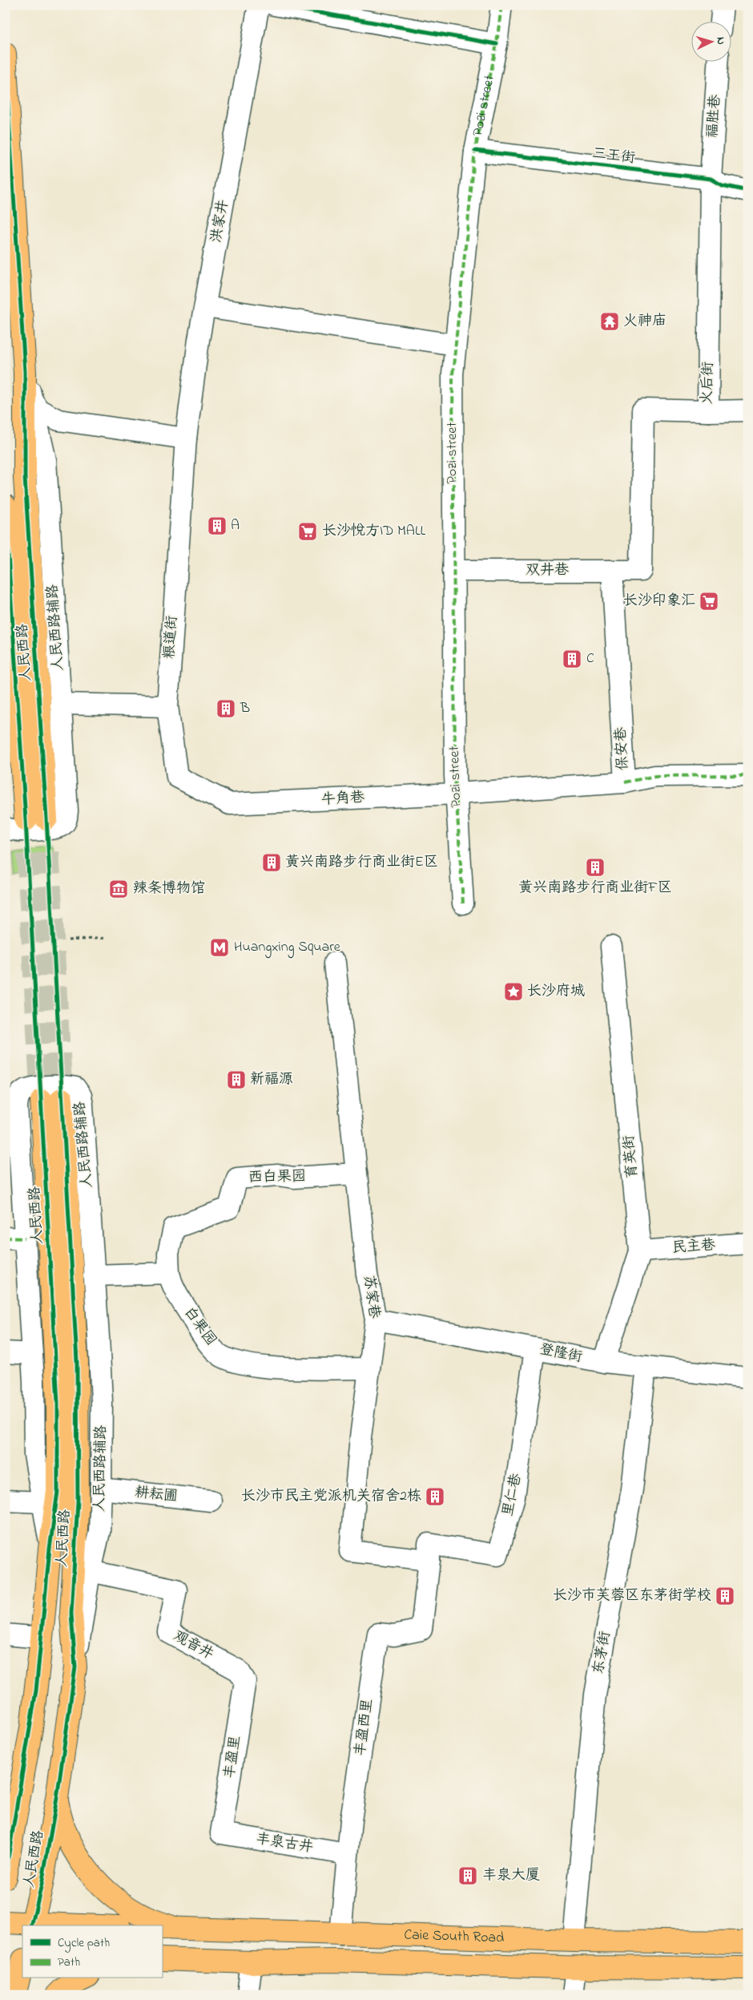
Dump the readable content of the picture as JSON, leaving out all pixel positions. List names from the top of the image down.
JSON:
{
  "streets": {
    "main road": ["人民西路", "Caie South Road"],
    "street": [
      "Pozi street",
      "福胜巷",
      "三王街",
      "洪家井",
      "火后街",
      "双井巷",
      "人民西路辅路",
      "粮道街",
      "保安巷",
      "牛角巷",
      "育英街",
      "西白果园",
      "民主巷",
      "苏家巷",
      "白果园",
      "登隆街",
      "耕耘圃",
      "里仁巷",
      "观音井",
      "东茅街",
      "丰盈西里",
      "丰盈里",
      "丰泉古井"
    ]
  },
  "crossings": [
    ["Pozi street", "三王街"],
    ["Pozi street", "双井巷"],
    ["Pozi street", "保安巷"],
    ["Pozi street", "牛角巷"],
    ["福胜巷", "三王街"],
    ["福胜巷", "火后街"],
    ["三王街", "火后街"],
    ["洪家井", "粮道街"],
    ["火后街", "双井巷"],
    ["双井巷", "保安巷"],
    ["人民西路辅路", "人民西路"],
    ["人民西路辅路", "耕耘圃"],
    ["人民西路辅路", "观音井"],
    ["粮道街", "牛角巷"],
    ["人民西路", "Caie South Road"],
    ["保安巷", "牛角巷"],
    ["育英街", "民主巷"],
    ["育英街", "登隆街"],
    ["西白果园", "苏家巷"],
    ["西白果园", "白果园"],
    ["苏家巷", "白果园"],
    ["苏家巷", "登隆街"],
    ["苏家巷", "里仁巷"],
    ["苏家巷", "丰盈西里"],
    ["登隆街", "里仁巷"],
    ["登隆街", "东茅街"],
    ["里仁巷", "丰盈西里"],
    ["观音井", "丰盈里"],
    ["东茅街", "Caie South Road"],
    ["丰盈西里", "丰泉古井"],
    ["丰盈西里", "Caie South Road"],
    ["丰盈里", "丰泉古井"]
  ],
  "places": {
    "temple": ["火神庙"],
    "building": [
      "A",
      "C",
      "B",
      "黄兴南路步行商业街E区",
      "黄兴南路步行商业街F区",
      "新福源",
      "长沙市民主党派机关宿舍2栋",
      "长沙市芙蓉区东茅街学校",
      "丰泉大厦"
    ],
    "supermarket": ["长沙悦方ID MALL", "长沙印象汇"],
    "museum": ["辣条博物馆"],
    "metro station": ["Huangxing Square"],
    "place": ["长沙府城"]
  },
  "legend": ["Cycle path", "Path"],
  "north": "right"
}
